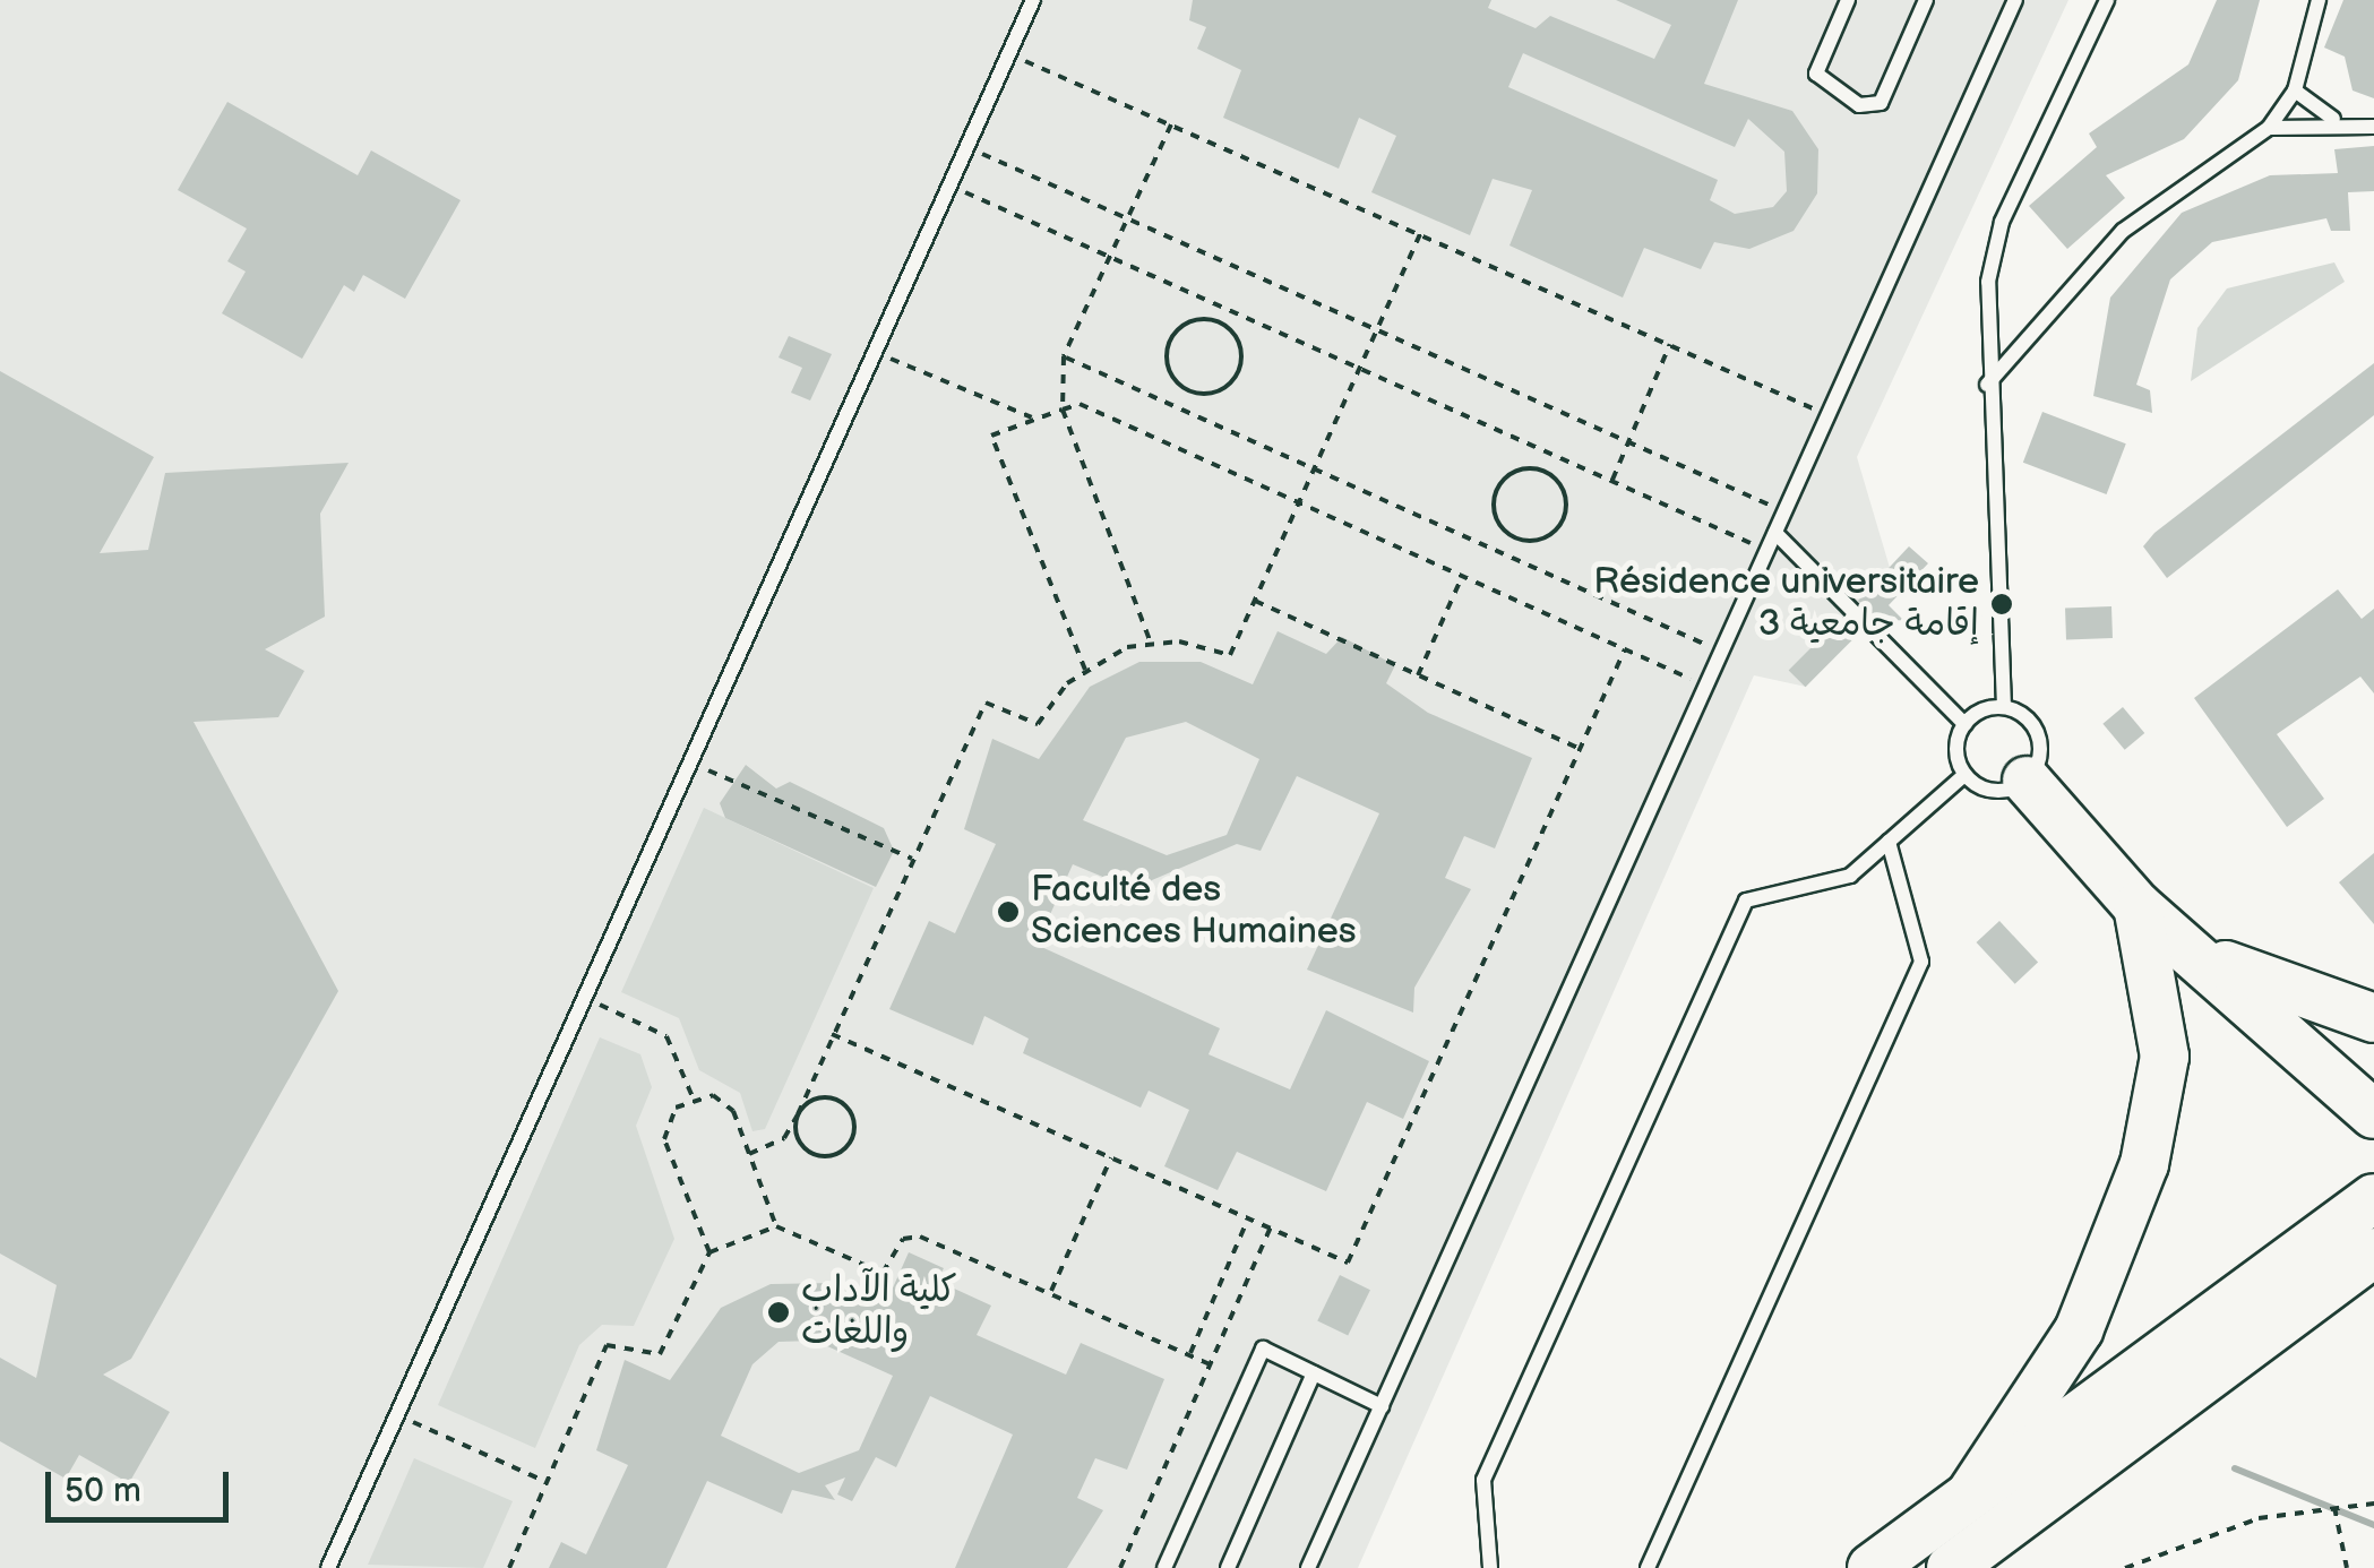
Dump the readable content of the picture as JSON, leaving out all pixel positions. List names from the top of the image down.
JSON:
{
  "places": ["Résidence universitaire إقامة جامعية 3", "Faculté des Sciences Humaines", "كلية الآداب واللغات"],
  "scale_bar": "50 m"
}
